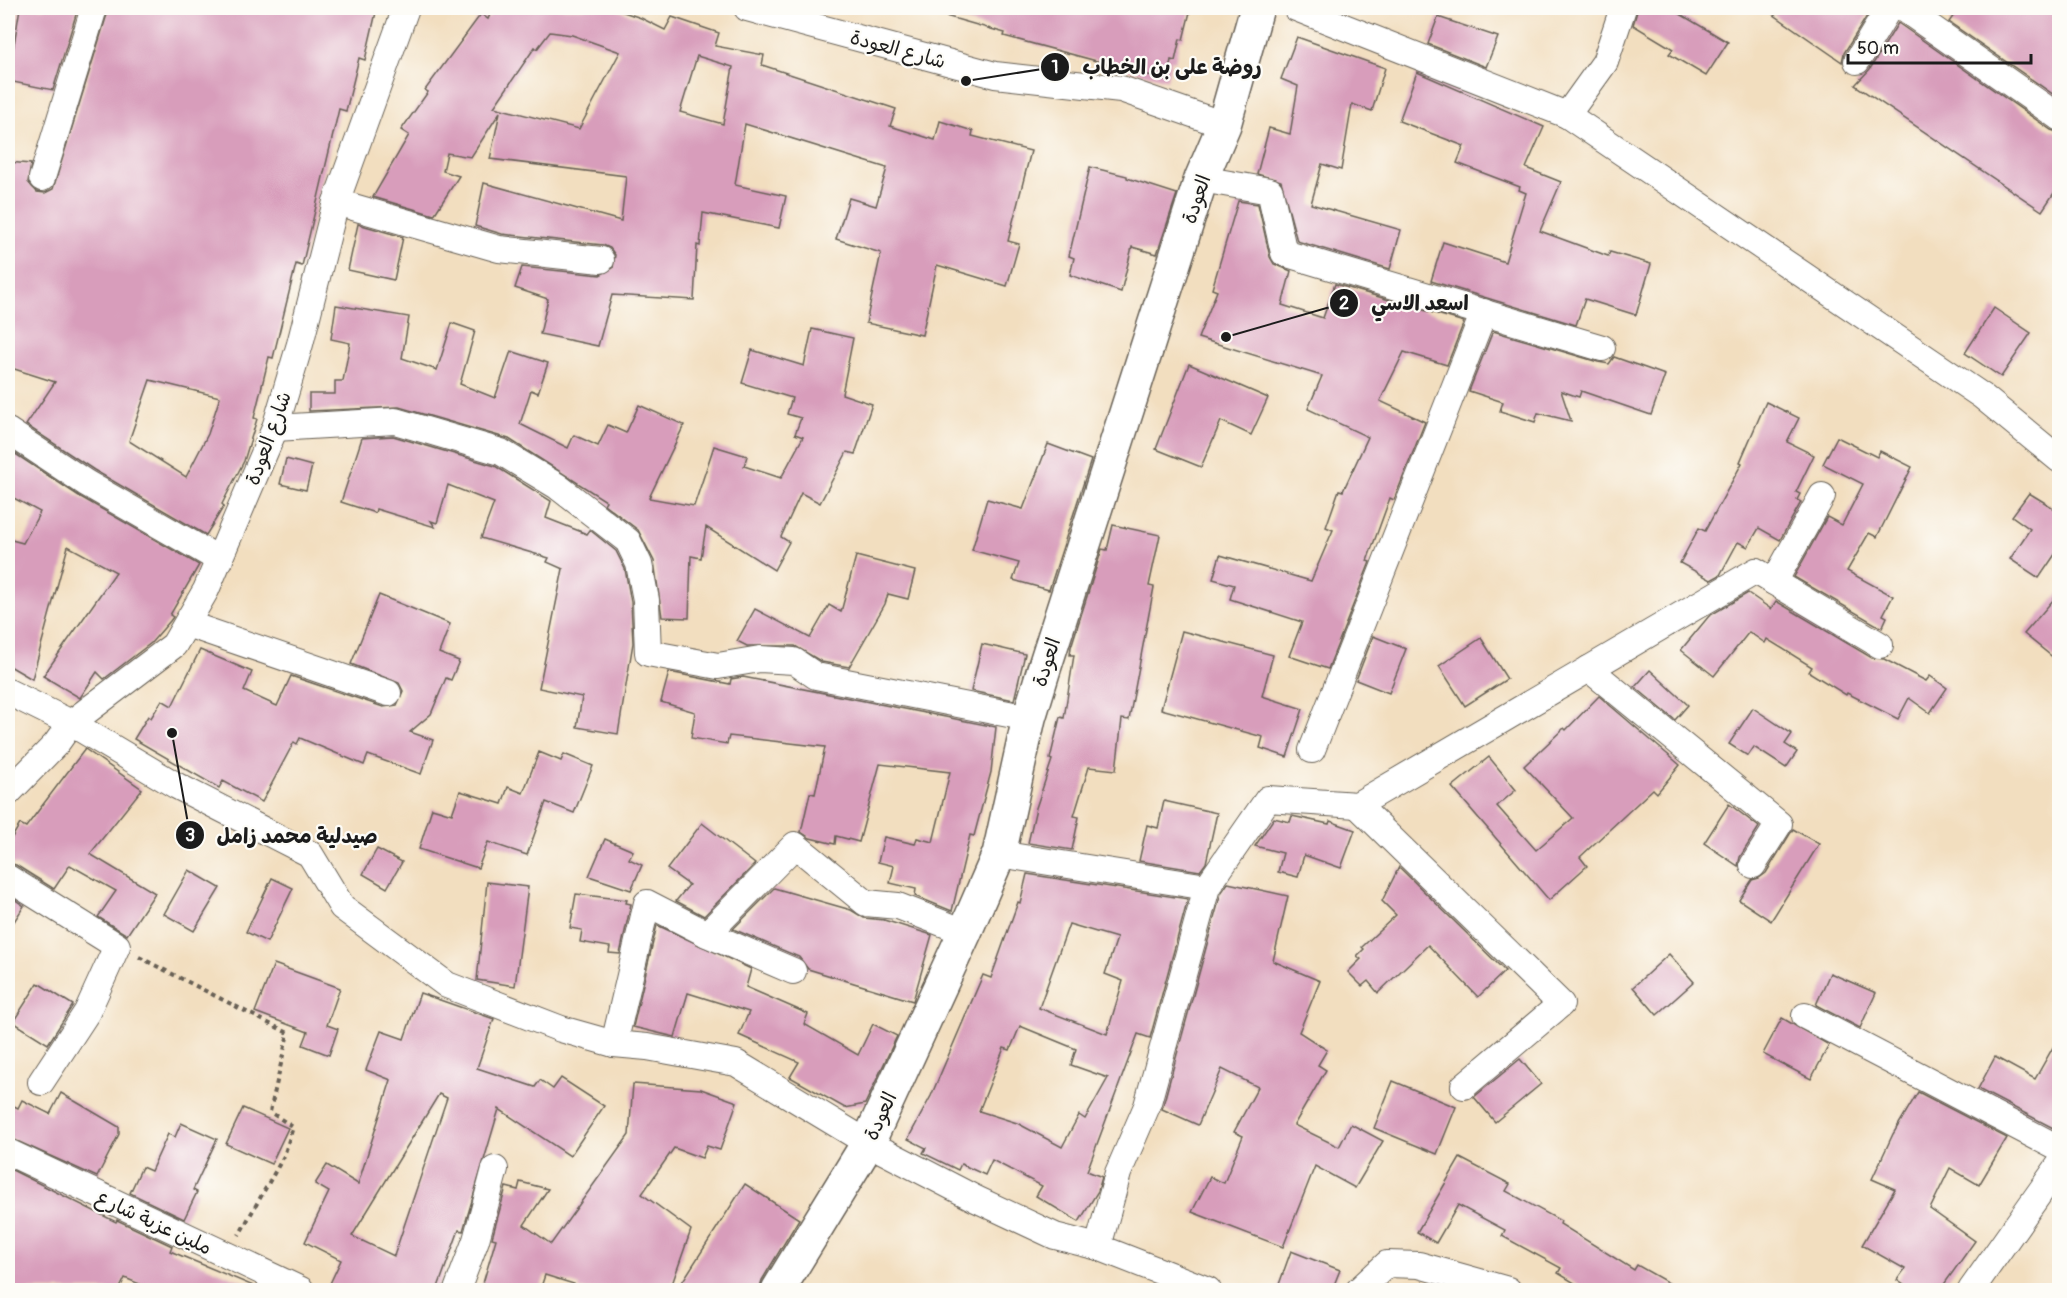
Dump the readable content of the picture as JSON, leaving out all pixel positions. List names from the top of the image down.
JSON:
{
  "streets": {
    "main road": ["العودة"],
    "street": ["شارع العودة", "ملين عزبة شارع"]
  },
  "crossings": [
    ["شارع العودة", "العودة"]
  ],
  "places": ["روضة على بن الخطاب", "اسعد الاسي", "صيدلية محمد زامل"],
  "scale_bar": "50 m"
}
